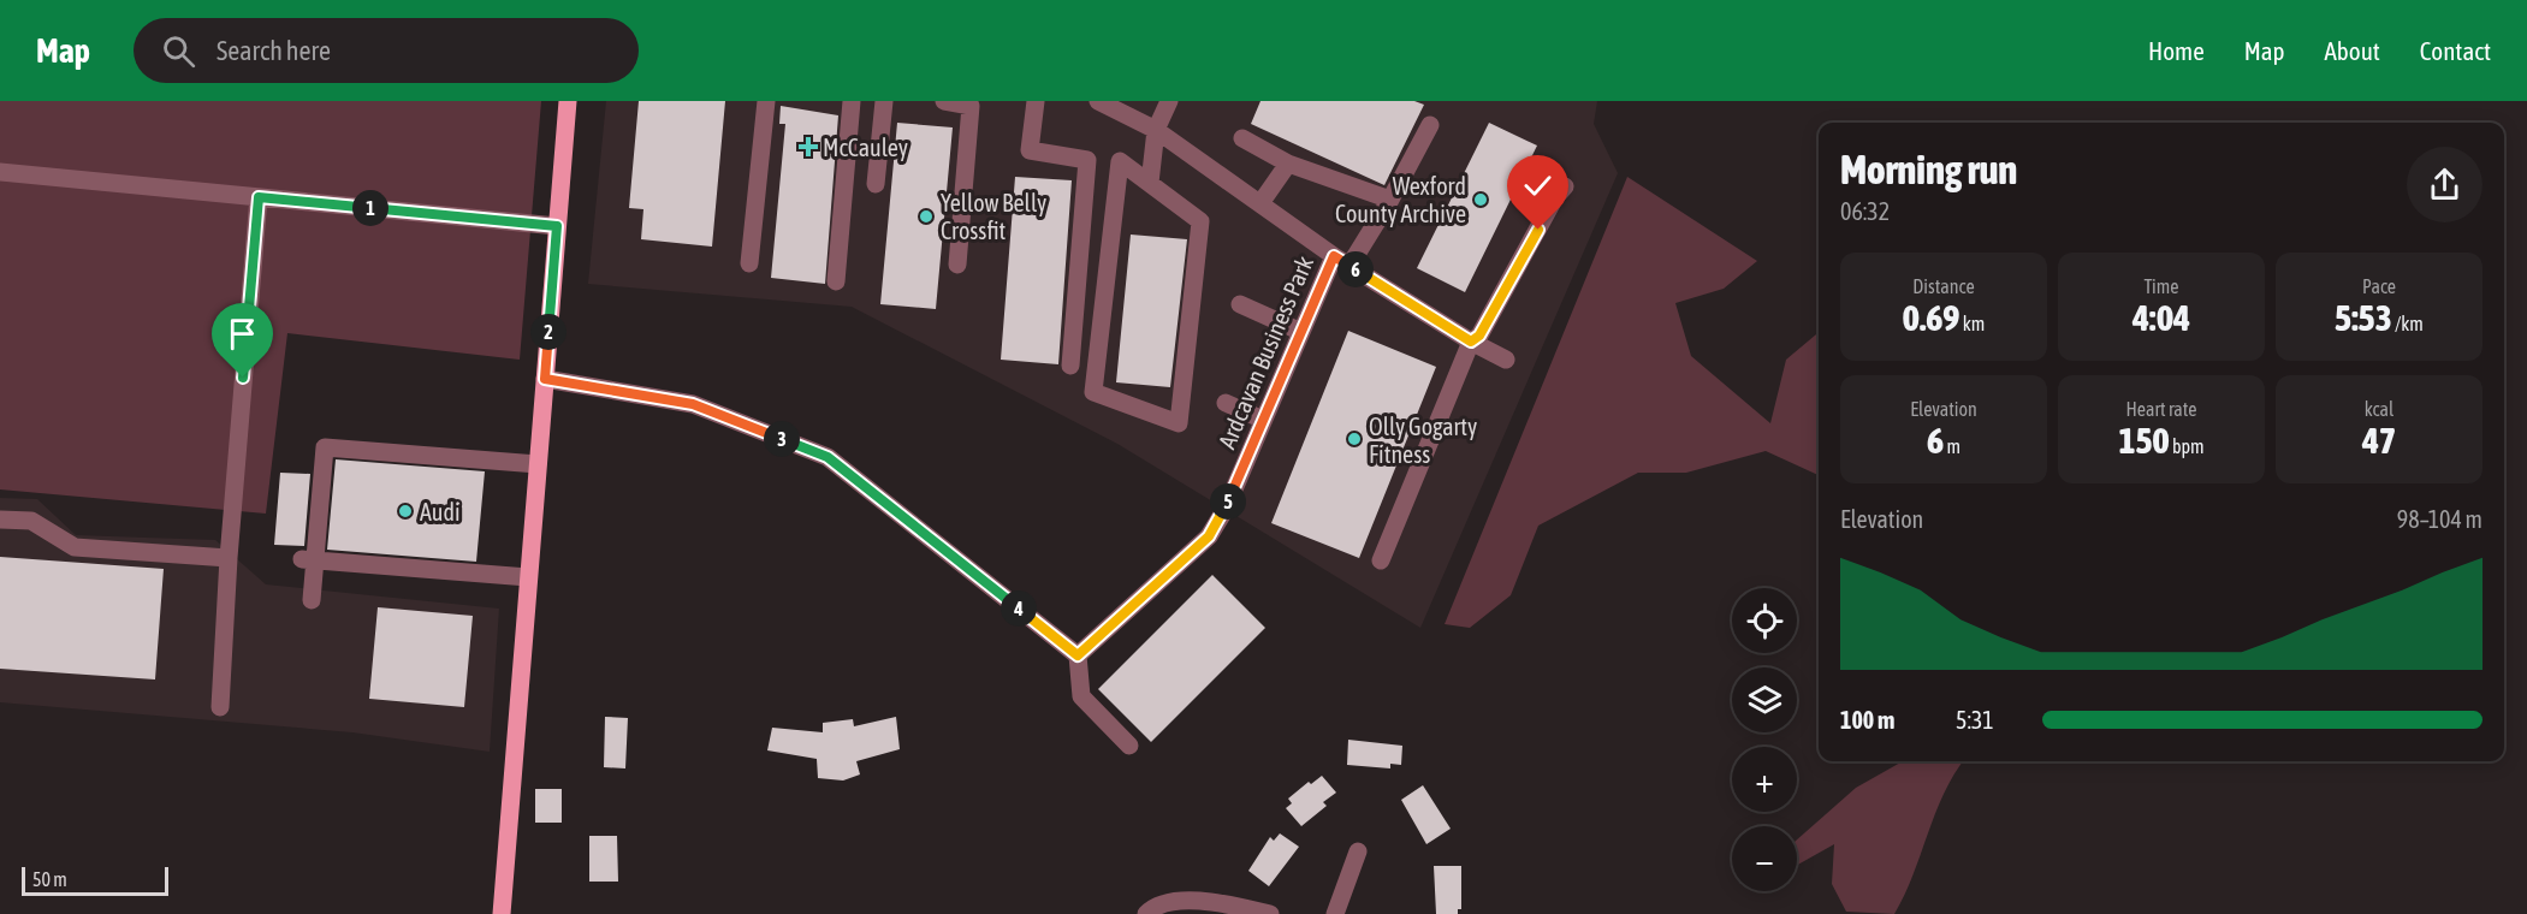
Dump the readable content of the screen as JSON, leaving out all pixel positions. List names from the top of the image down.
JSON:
{
  "streets": {
    "street": ["Ardcavan Business Park"]
  },
  "places": {
    "health": ["McCauley"],
    "other": [
      "Wexford County Archive",
      "Yellow Belly Crossfit",
      "Olly Gogarty Fitness",
      "Audi"
    ]
  },
  "scale_bar": "50 m",
  "page": {
    "header": "Map",
    "search": "Search here",
    "nav": [
      "Home",
      "Map",
      "About",
      "Contact"
    ],
    "heading": ["Morning run", "06:32"],
    "pins": [
      "1",
      "6",
      "2",
      "3",
      "5",
      "4"
    ],
    "stats": [
      ["Distance", "0.69 km"],
      ["Time", "4:04"],
      ["Pace", "5:53 /km"],
      ["Elevation", "6 m"],
      ["Heart rate", "150 bpm"],
      ["kcal", "47"]
    ],
    "chart": ["Elevation", "98–104 m"],
    "map_buttons": ["+", "−"],
    "list": [
      {
        "name": "100 m",
        "note": "5:31"
      }
    ],
    "scale": "50 m"
  }
}
